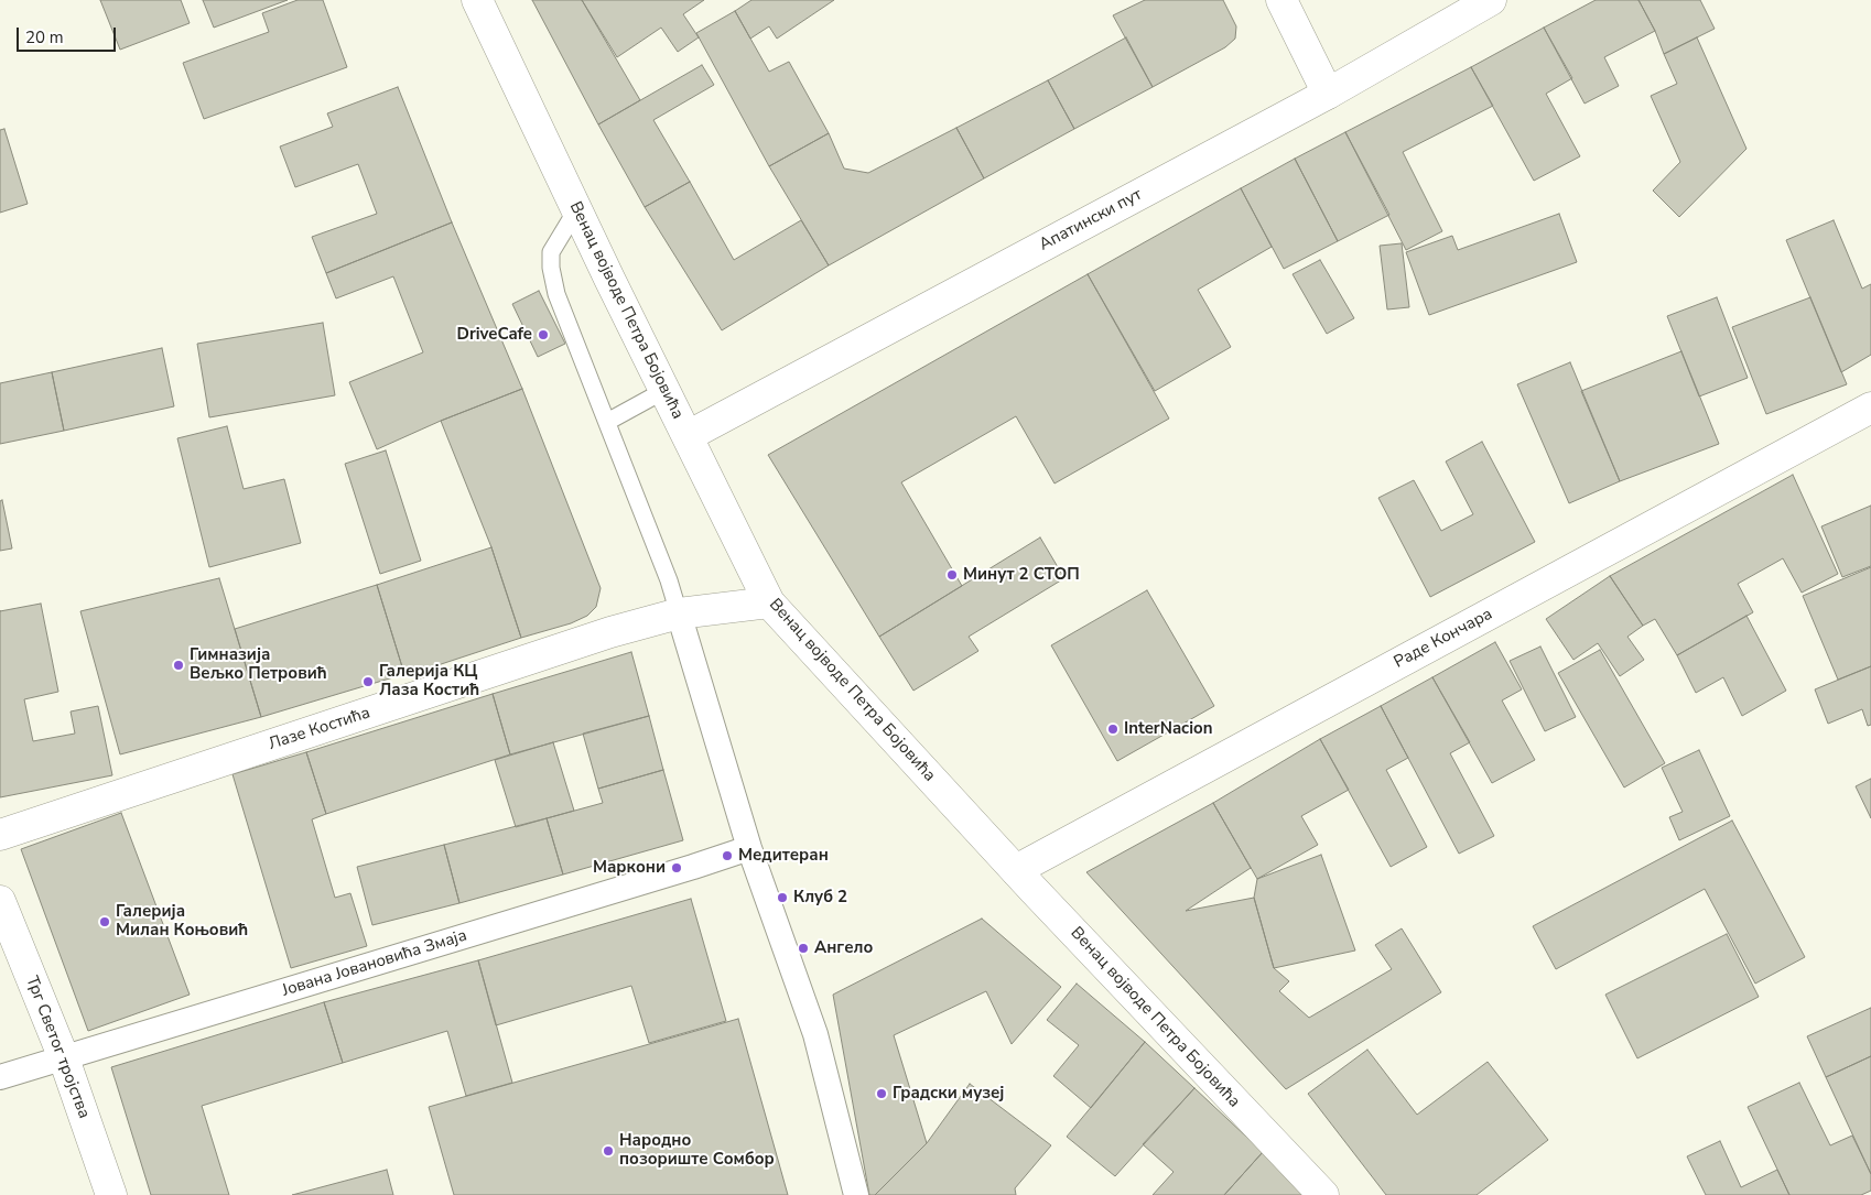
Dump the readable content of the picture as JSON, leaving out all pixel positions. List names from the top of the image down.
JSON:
{
  "streets": {
    "main road": [
      "Апатински пут",
      "Венац војводе Петра Бојовића",
      "Раде Кончара",
      "Лазе Костића",
      "Трг Светог тројства"
    ],
    "street": ["Јована Јовановића Змаја"]
  },
  "crossings": [
    ["Апатински пут", "Венац војводе Петра Бојовића"],
    ["Венац војводе Петра Бојовића", "Раде Кончара"],
    ["Венац војводе Петра Бојовића", "Лазе Костића"],
    ["Јована Јовановића Змаја", "Трг Светог тројства"]
  ],
  "places": [
    "DriveCafe",
    "Минут 2 СТОП",
    "Гимназија Вељко Петровић",
    "Галерија КЦ Лаза Костић",
    "InterNacion",
    "Медитеран",
    "Маркони",
    "Клуб 2",
    "Галерија Милан Коњовић",
    "Ангело",
    "Градски музеј",
    "Народно позориште Сомбор"
  ],
  "scale_bar": "20 m"
}
